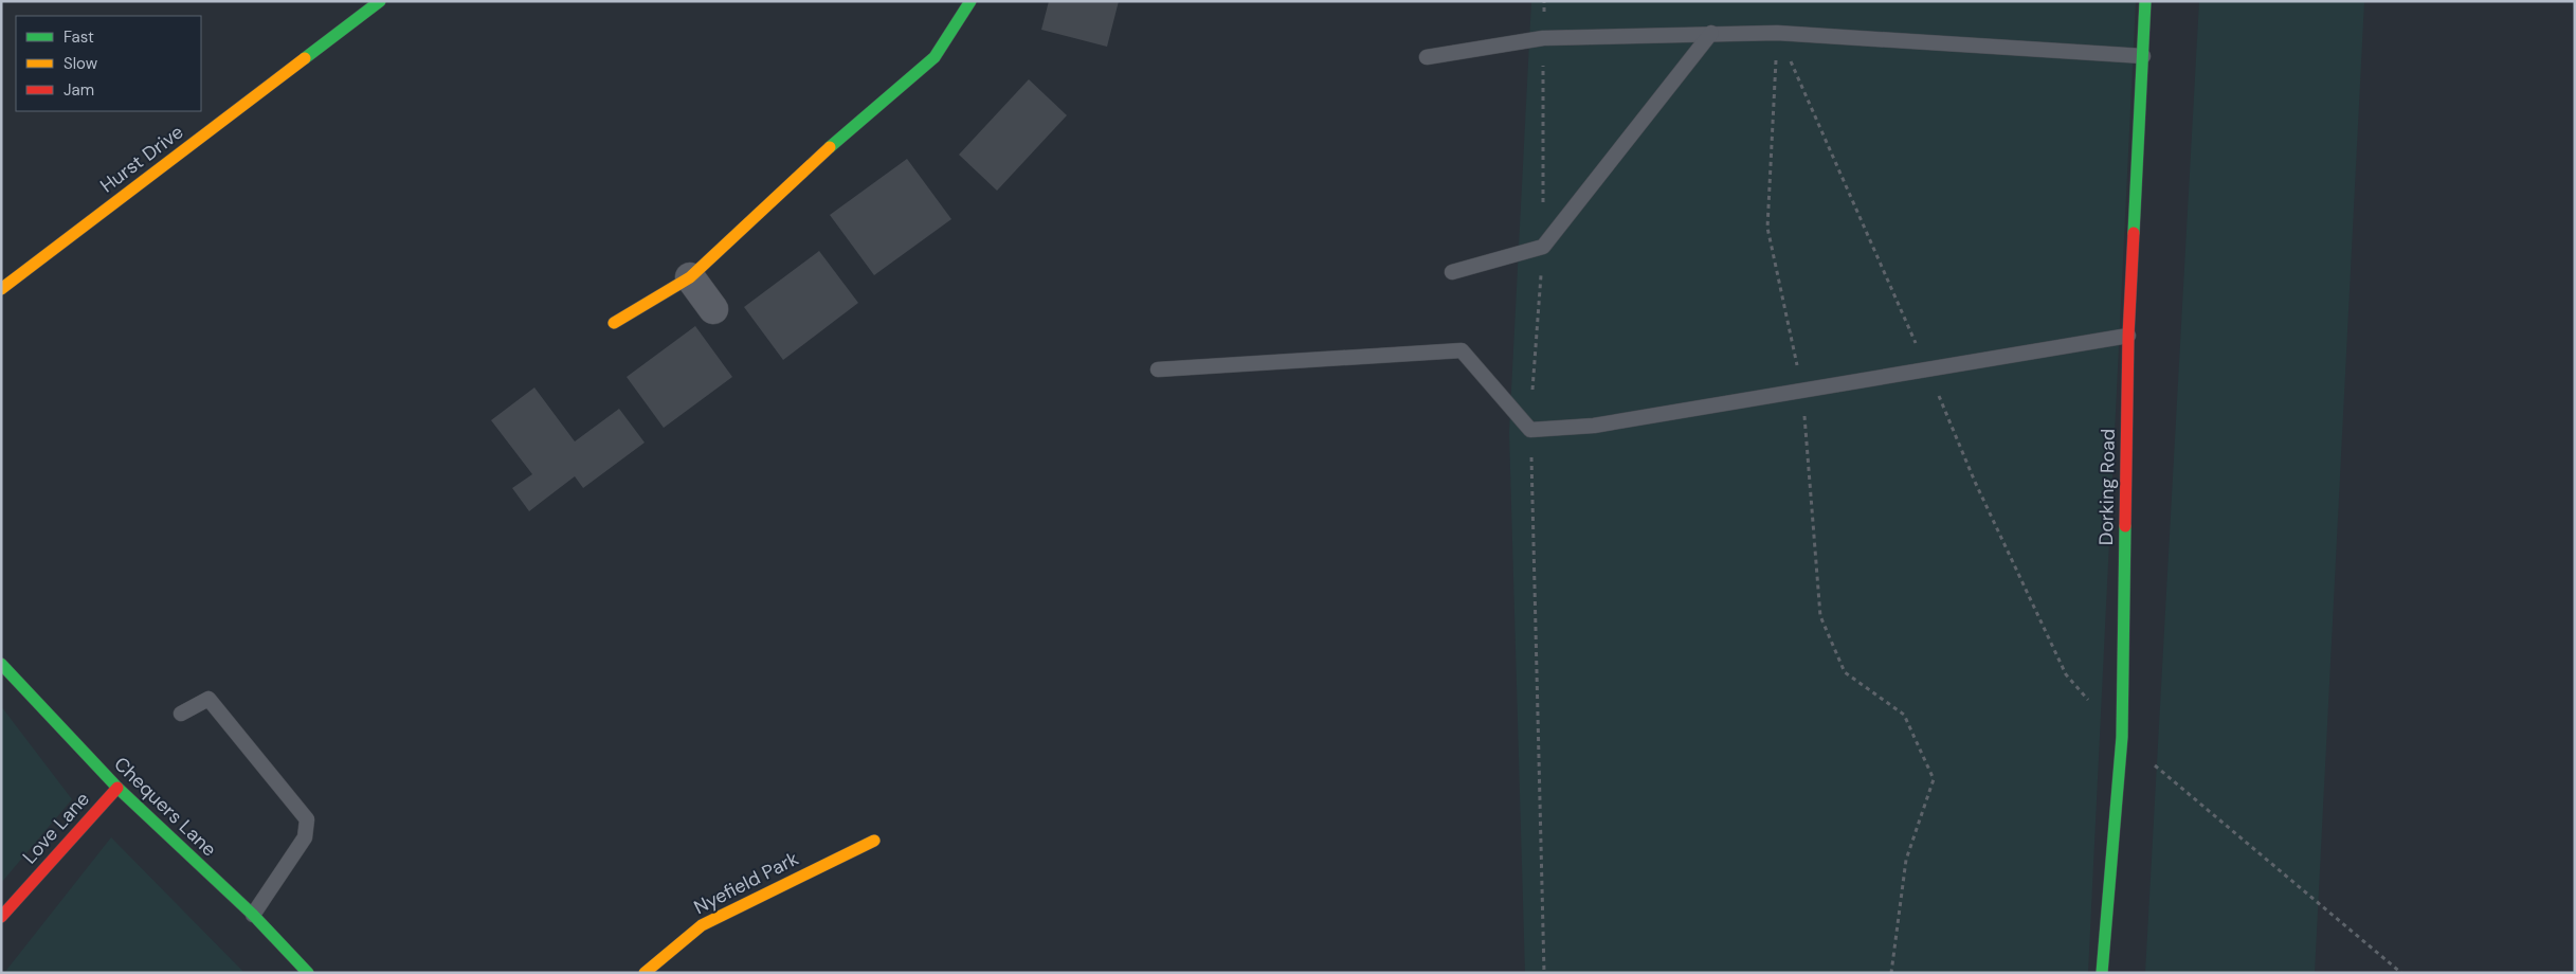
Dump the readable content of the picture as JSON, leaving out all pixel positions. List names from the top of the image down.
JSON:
{
  "streets": {
    "main road": [
      "Hurst Drive",
      "Dorking Road",
      "Chequers Lane",
      "Love Lane",
      "Nyefield Park"
    ]
  },
  "crossings": [
    ["Chequers Lane", "Love Lane"]
  ],
  "legend": ["Fast", "Slow", "Jam"]
}
